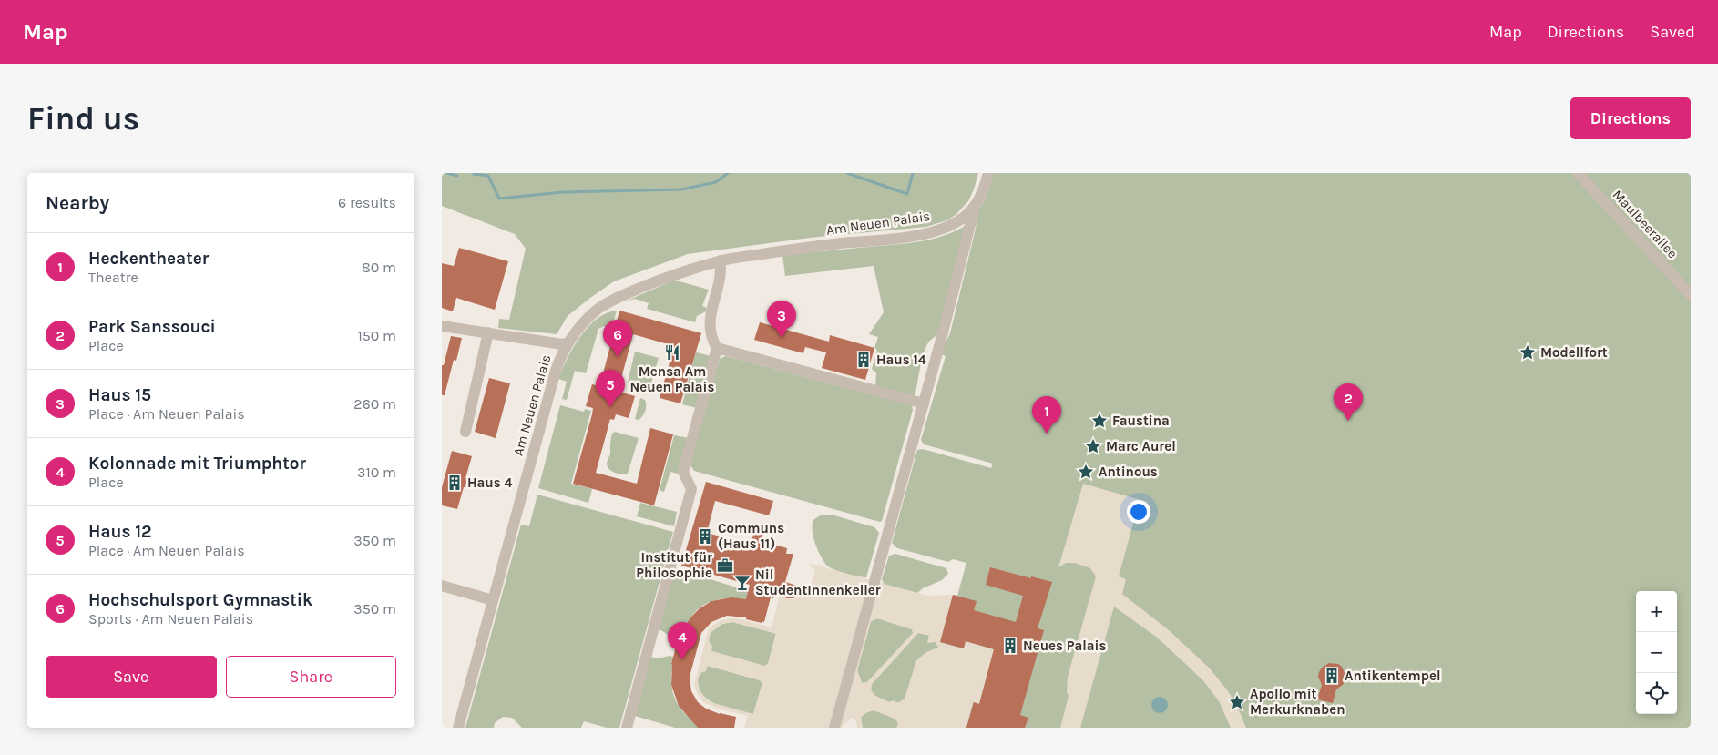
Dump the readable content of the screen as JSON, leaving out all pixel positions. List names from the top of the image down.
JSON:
{
  "streets": {
    "street": ["Am Neuen Palais", "Maulbeerallee"]
  },
  "places": {
    "restaurant": ["Mensa Am Neuen Palais"],
    "place": [
      "Modellfort",
      "Faustina",
      "Marc Aurel",
      "Antinous",
      "Apollo mit Merkurknaben"
    ],
    "building": [
      "Haus 14",
      "Haus 4",
      "Communs (Haus 11)",
      "Neues Palais",
      "Antikentempel"
    ],
    "office": ["Institut für Philosophie"],
    "bar": ["Nil StudentInnenkeller"]
  },
  "page": {
    "header": "Map",
    "nav": ["Map", "Directions", "Saved"],
    "buttons": [
      "Directions",
      ["Save", "Share"]
    ],
    "title": "Find us",
    "heading": ["Nearby", "6 results"],
    "list": [
      {
        "mark": "1",
        "name": "Heckentheater",
        "note": "Theatre",
        "value": "80 m"
      },
      {
        "mark": "2",
        "name": "Park Sanssouci",
        "note": "Place",
        "value": "150 m"
      },
      {
        "mark": "3",
        "name": "Haus 15",
        "note": "Place · Am Neuen Palais",
        "value": "260 m"
      },
      {
        "mark": "4",
        "name": "Kolonnade mit Triumphtor",
        "note": "Place",
        "value": "310 m"
      },
      {
        "mark": "5",
        "name": "Haus 12",
        "note": "Place · Am Neuen Palais",
        "value": "350 m"
      },
      {
        "mark": "6",
        "name": "Hochschulsport Gymnastik",
        "note": "Sports · Am Neuen Palais",
        "value": "350 m"
      }
    ],
    "pins": [
      "3",
      "6",
      "5",
      "2",
      "1",
      "4"
    ],
    "map_buttons": ["+", "−"]
  }
}
